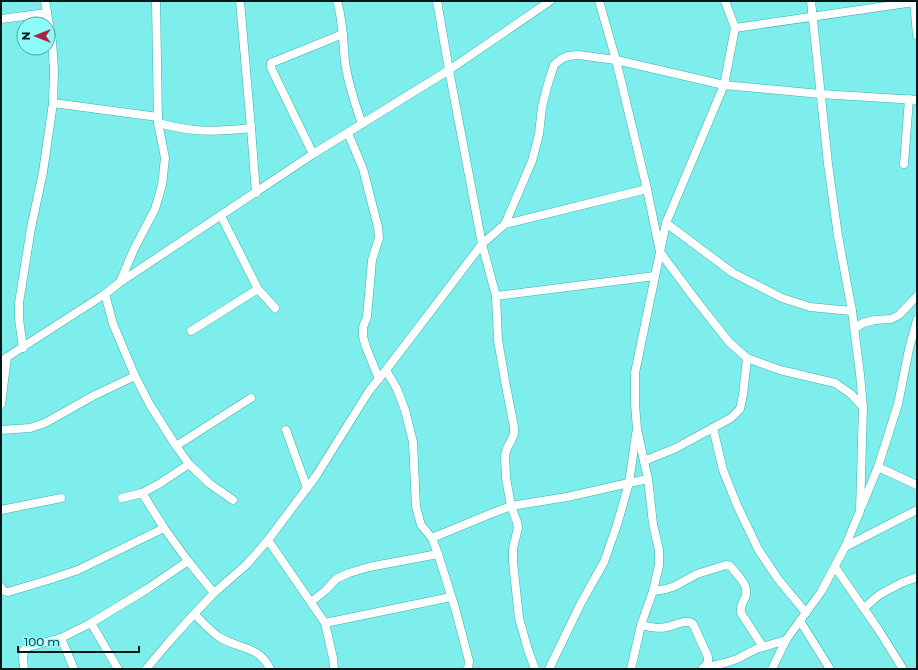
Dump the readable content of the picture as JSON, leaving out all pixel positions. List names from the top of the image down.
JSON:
{
  "scale_bar": "100 m",
  "north": "left"
}
